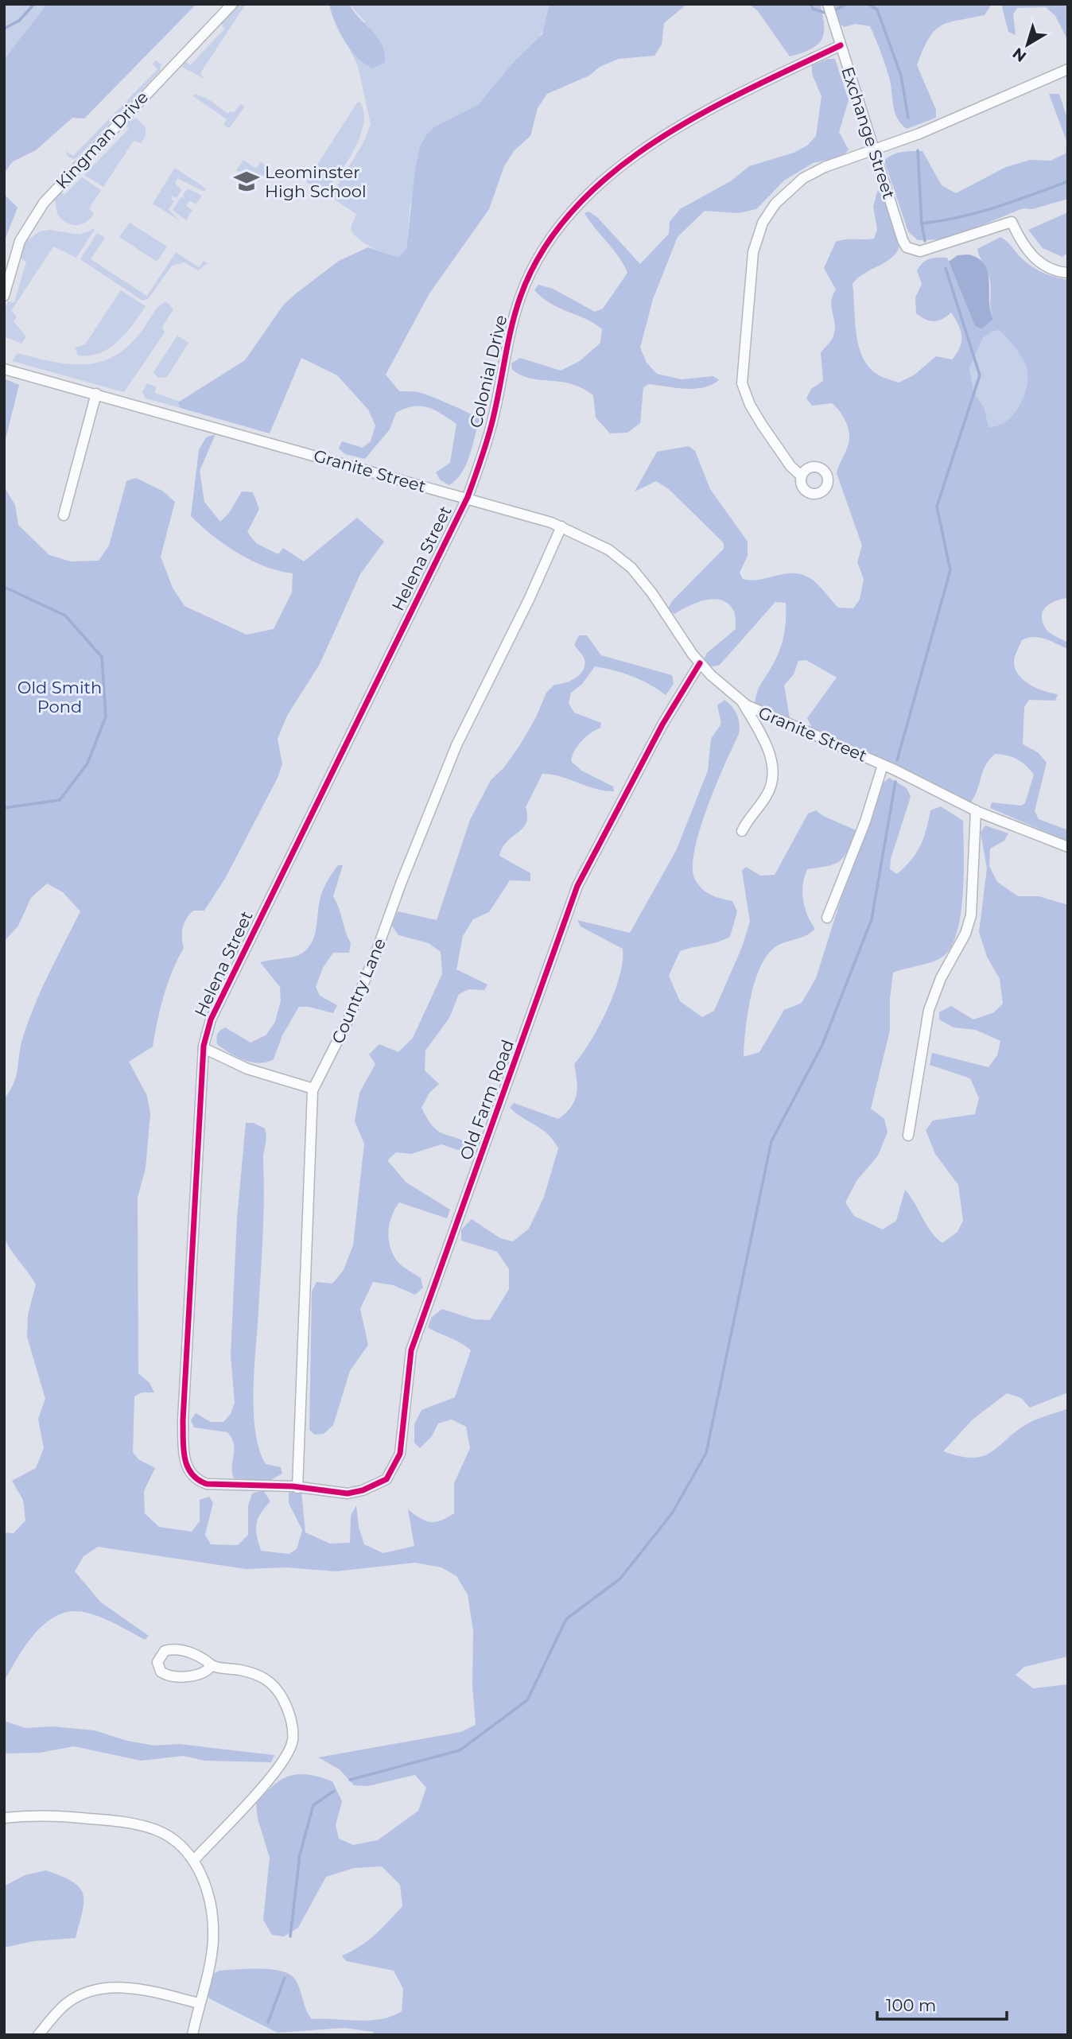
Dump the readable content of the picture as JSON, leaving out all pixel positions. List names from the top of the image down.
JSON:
{
  "streets": {
    "street": [
      "Exchange Street",
      "Kingman Drive",
      "Colonial Drive",
      "Granite Street",
      "Helena Street",
      "Country Lane",
      "Old Farm Road"
    ]
  },
  "crossings": [
    ["Exchange Street", "Colonial Drive"],
    ["Colonial Drive", "Granite Street"],
    ["Colonial Drive", "Helena Street"],
    ["Granite Street", "Helena Street"],
    ["Granite Street", "Country Lane"],
    ["Granite Street", "Old Farm Road"],
    ["Helena Street", "Country Lane"],
    ["Helena Street", "Old Farm Road"],
    ["Country Lane", "Old Farm Road"]
  ],
  "parks": ["Old Smith Pond"],
  "places": {
    "school or university": ["Leominster High School"]
  },
  "scale_bar": "100 m",
  "north": "bottom left"
}
